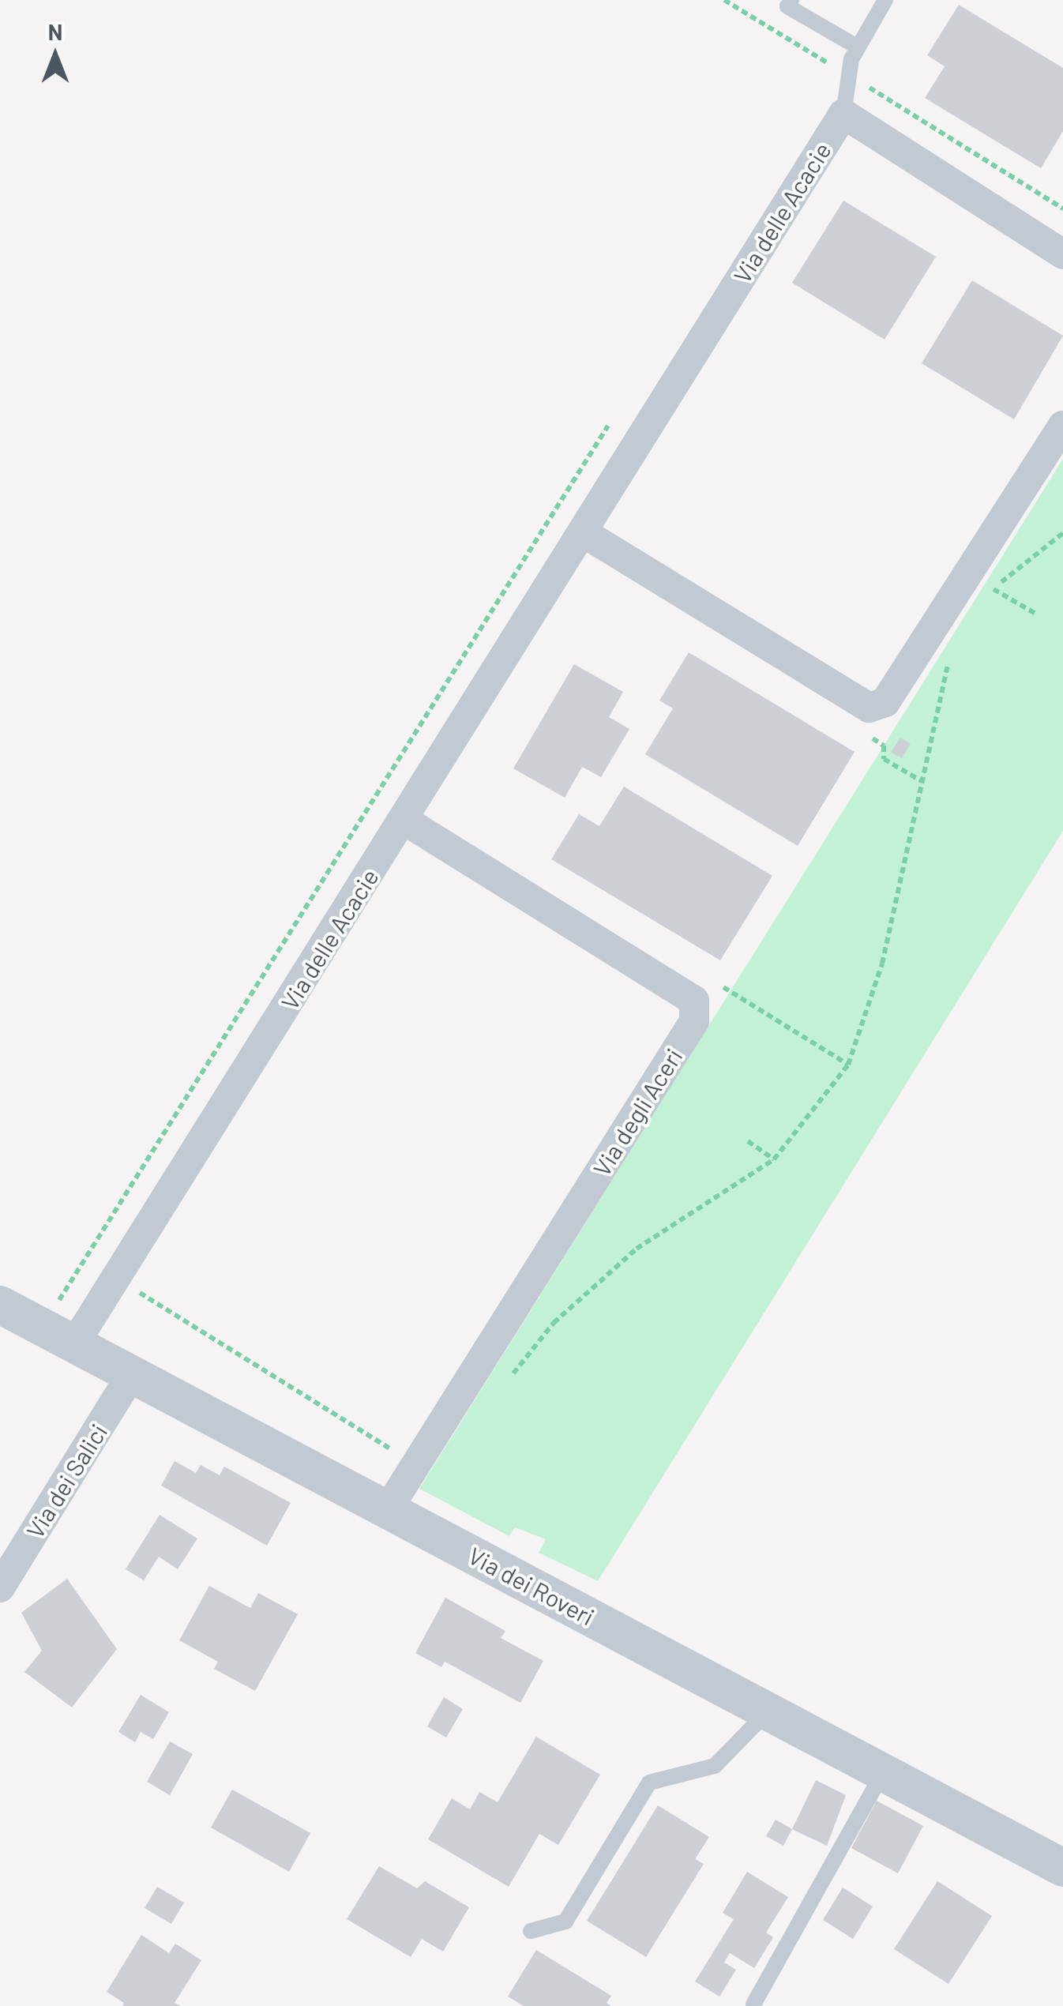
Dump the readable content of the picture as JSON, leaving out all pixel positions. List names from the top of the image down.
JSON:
{
  "streets": {
    "street": [
      "Via delle Acacie",
      "Via degli Aceri",
      "Via dei Salici",
      "Via dei Roveri"
    ]
  },
  "crossings": [
    ["Via delle Acacie", "Via degli Aceri"],
    ["Via delle Acacie", "Via dei Roveri"],
    ["Via degli Aceri", "Via dei Roveri"],
    ["Via dei Salici", "Via dei Roveri"]
  ],
  "north": "top"
}
